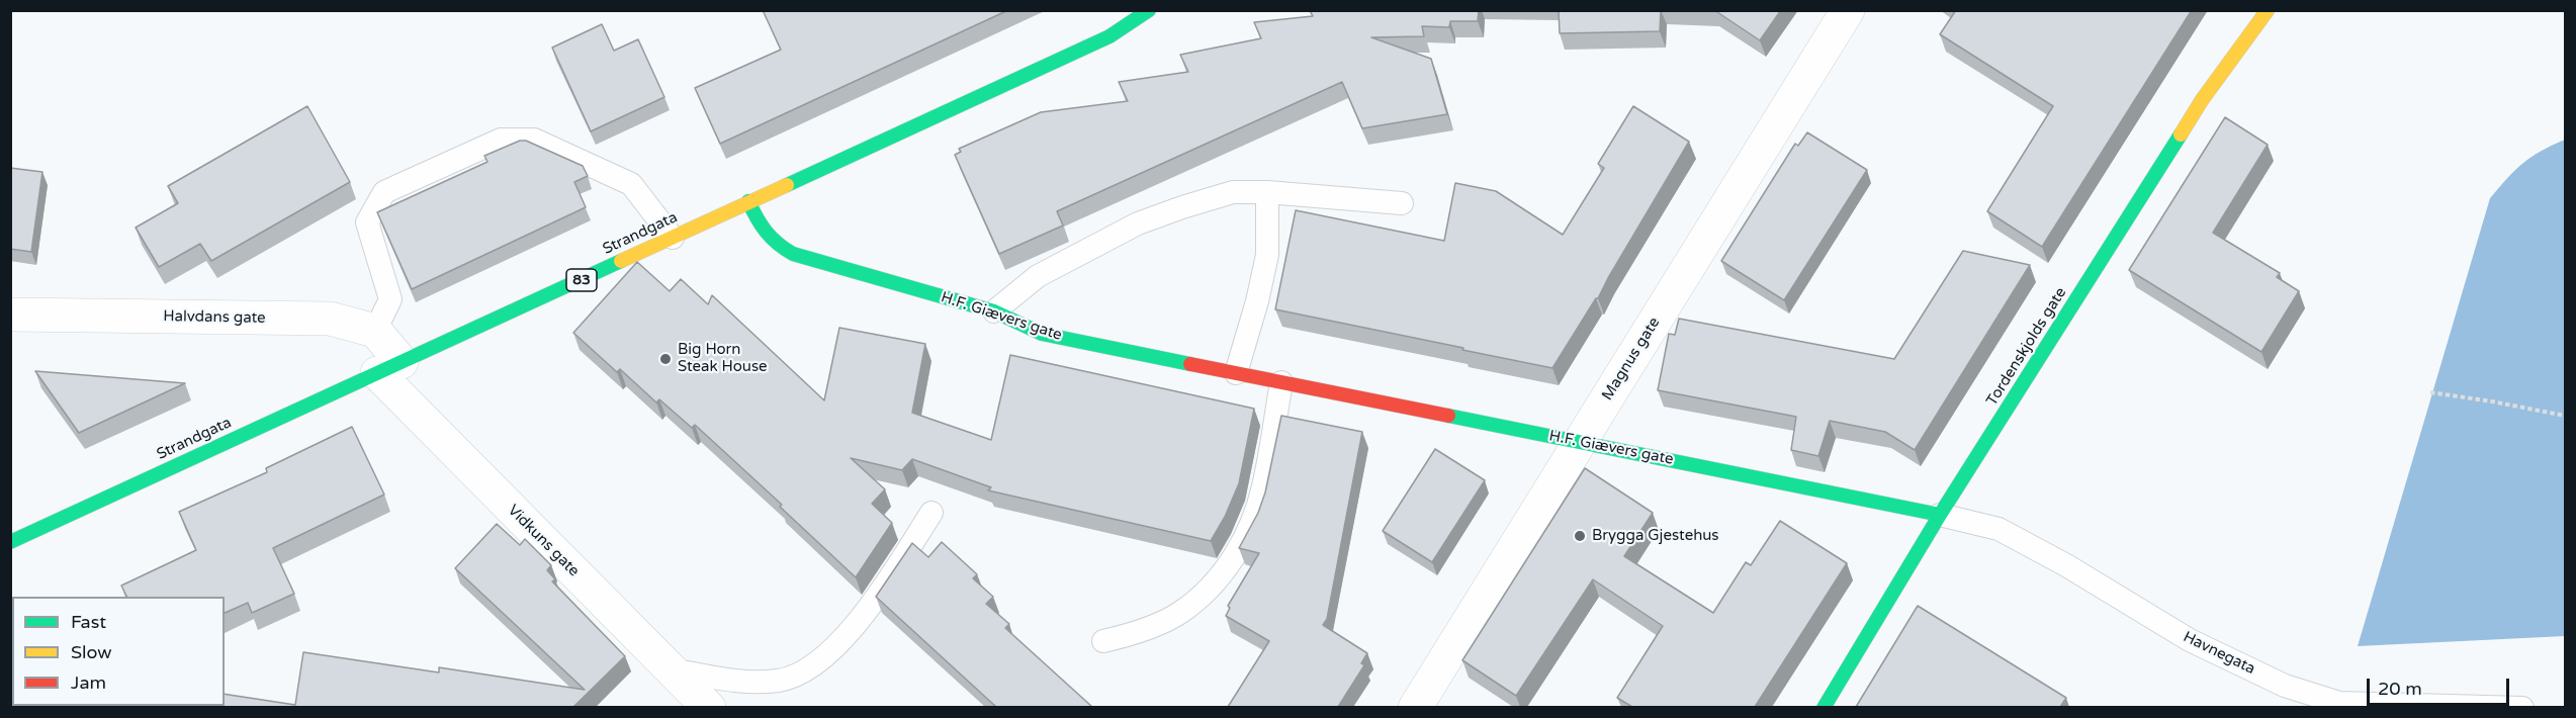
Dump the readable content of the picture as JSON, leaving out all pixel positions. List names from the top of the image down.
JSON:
{
  "streets": {
    "main road": [
      "Strandgata",
      "83",
      "H.F. Giævers gate",
      "Tordenskjolds gate"
    ],
    "street": ["Halvdans gate", "Magnus gate", "Vidkuns gate"],
    "lane": ["Havnegata"]
  },
  "crossings": [
    ["Strandgata", "H.F. Giævers gate"],
    ["Strandgata", "Vidkuns gate"],
    ["H.F. Giævers gate", "Tordenskjolds gate"],
    ["H.F. Giævers gate", "Magnus gate"],
    ["H.F. Giævers gate", "Havnegata"],
    ["Tordenskjolds gate", "Havnegata"]
  ],
  "places": ["Big Horn Steak House", "Brygga Gjestehus"],
  "legend": ["Fast", "Slow", "Jam"],
  "scale_bar": "20 m"
}
